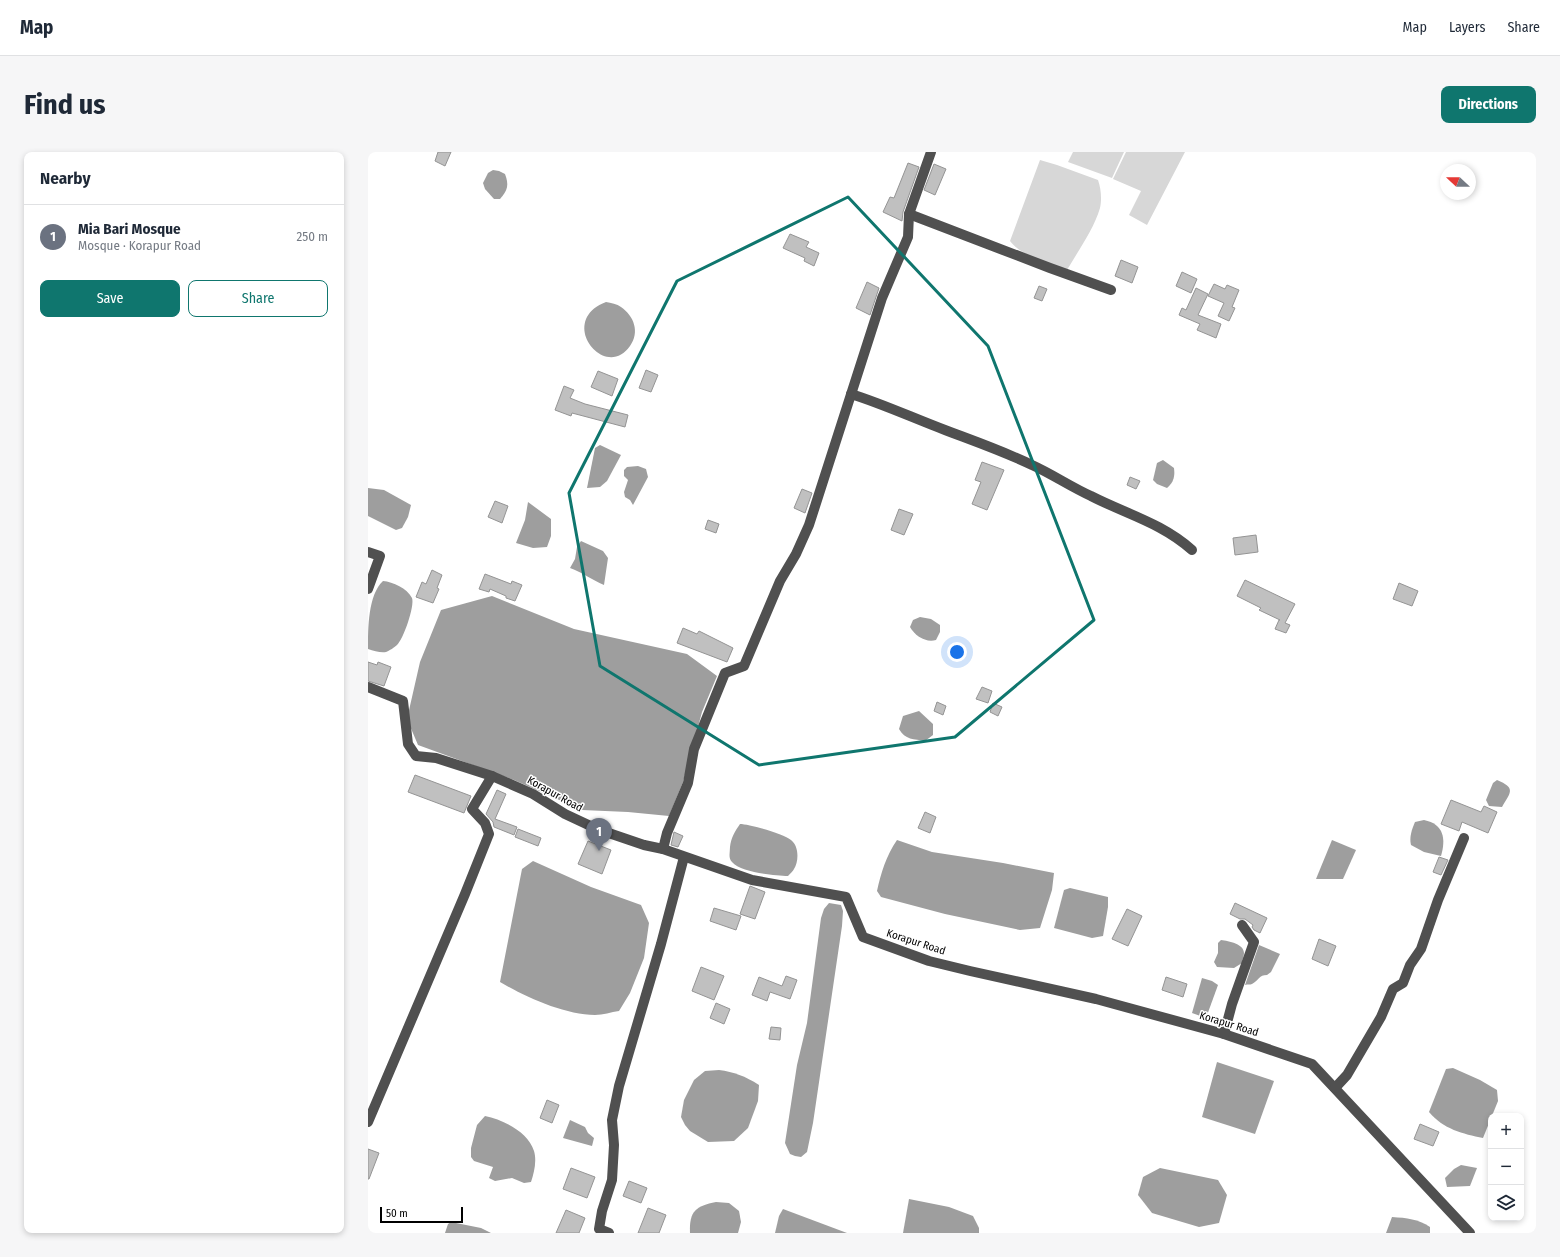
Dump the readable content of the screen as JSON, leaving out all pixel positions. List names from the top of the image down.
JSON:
{
  "streets": {
    "street": ["Korapur Road"]
  },
  "scale_bar": "50 m",
  "north": "left",
  "page": {
    "header": "Map",
    "nav": ["Map", "Layers", "Share"],
    "buttons": [
      "Directions",
      ["Save", "Share"]
    ],
    "title": "Find us",
    "heading": "Nearby",
    "list": [
      {
        "mark": "1",
        "name": "Mia Bari Mosque",
        "note": "Mosque · Korapur Road",
        "value": "250 m"
      }
    ],
    "pins": "1",
    "map_buttons": ["+", "−"],
    "scale": "50 m"
  }
}
